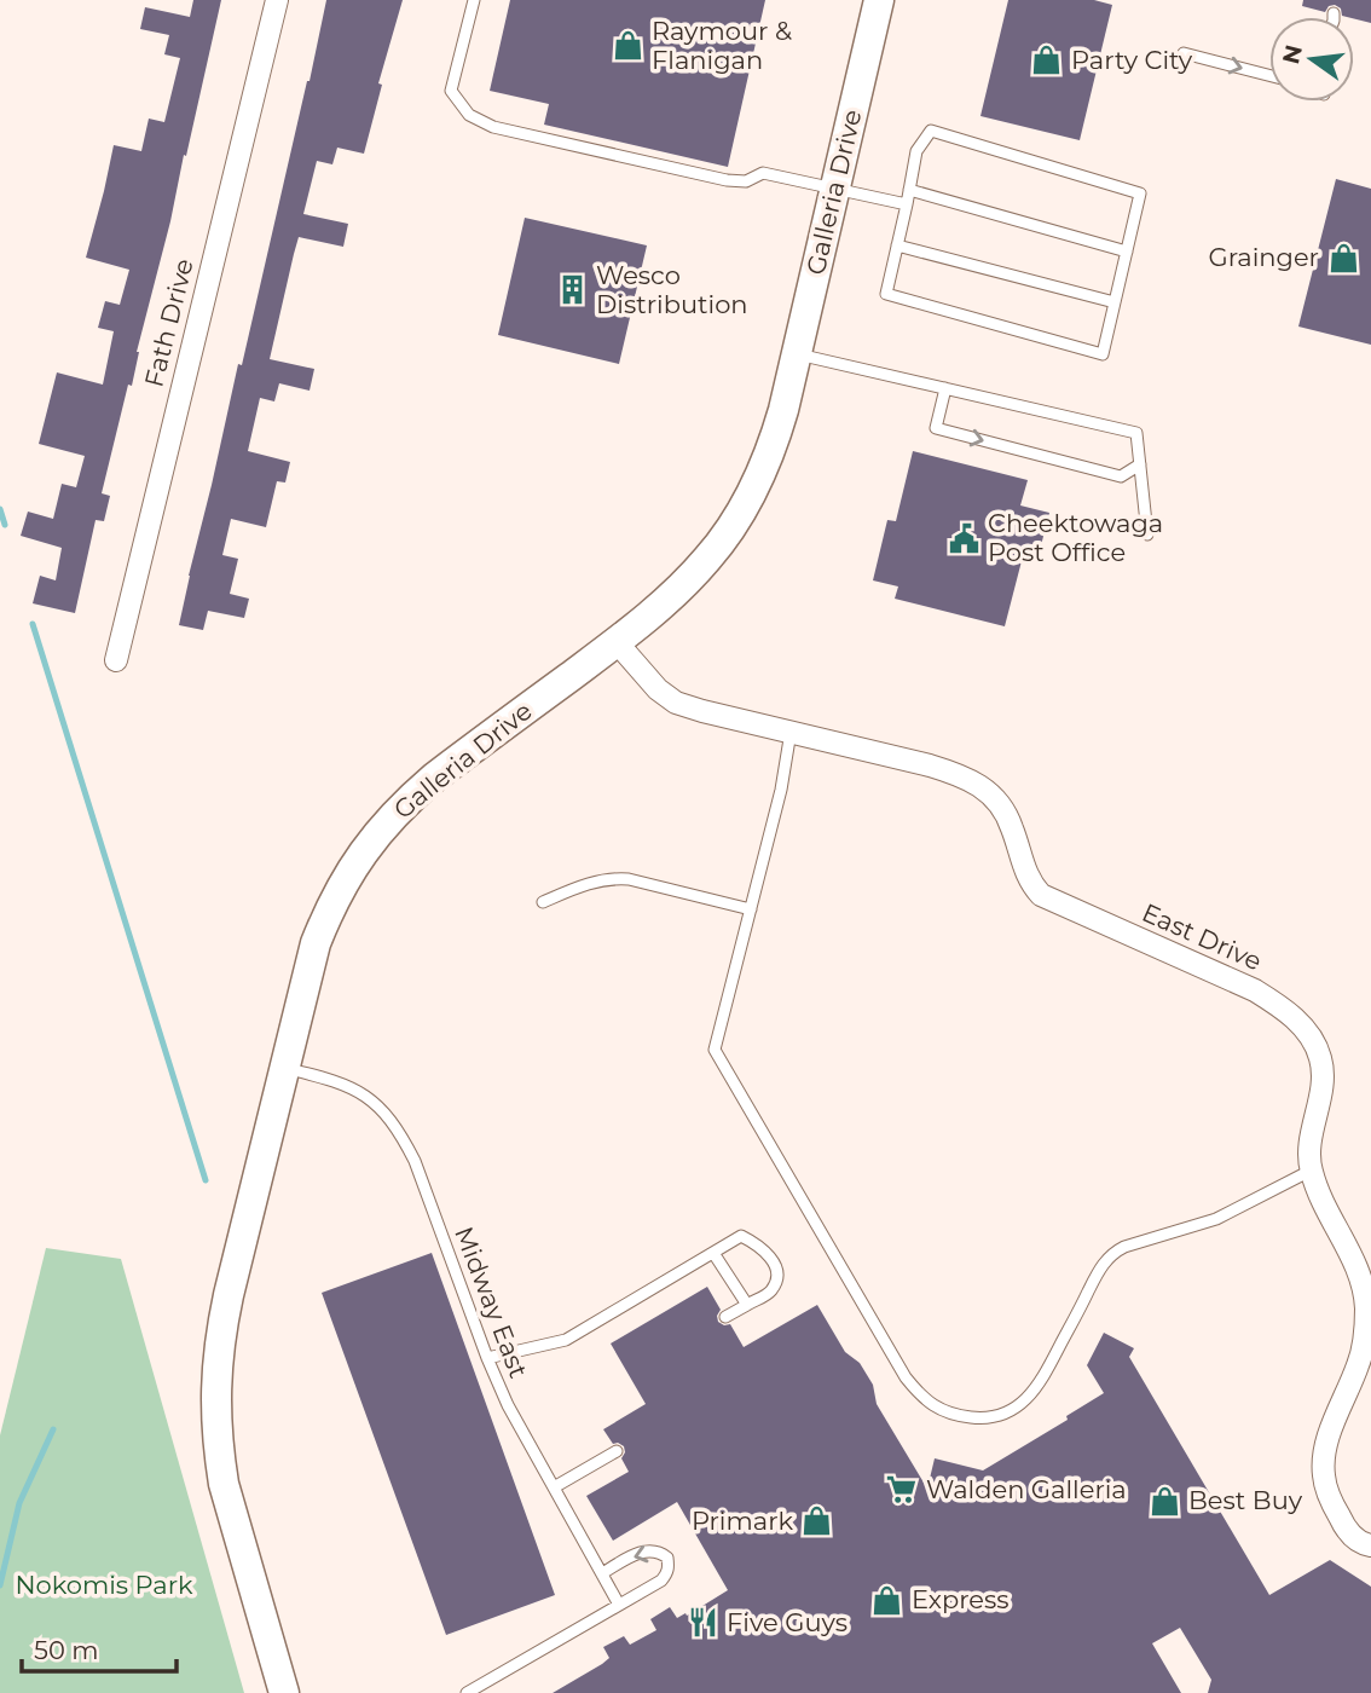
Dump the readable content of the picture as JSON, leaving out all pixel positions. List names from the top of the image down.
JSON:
{
  "streets": {
    "street": ["Galleria Drive", "Fath Drive", "East Drive"],
    "lane": ["Midway East"]
  },
  "crossings": [
    ["Galleria Drive", "East Drive"],
    ["Galleria Drive", "Midway East"]
  ],
  "parks": ["Nokomis Park"],
  "places": {
    "shop": [
      "Raymour & Flanigan",
      "Party City",
      "Grainger",
      "Best Buy",
      "Primark",
      "Express"
    ],
    "building": ["Wesco Distribution"],
    "public building": ["Cheektowaga Post Office"],
    "supermarket": ["Walden Galleria"],
    "restaurant": ["Five Guys"]
  },
  "scale_bar": "50 m",
  "north": "left"
}
